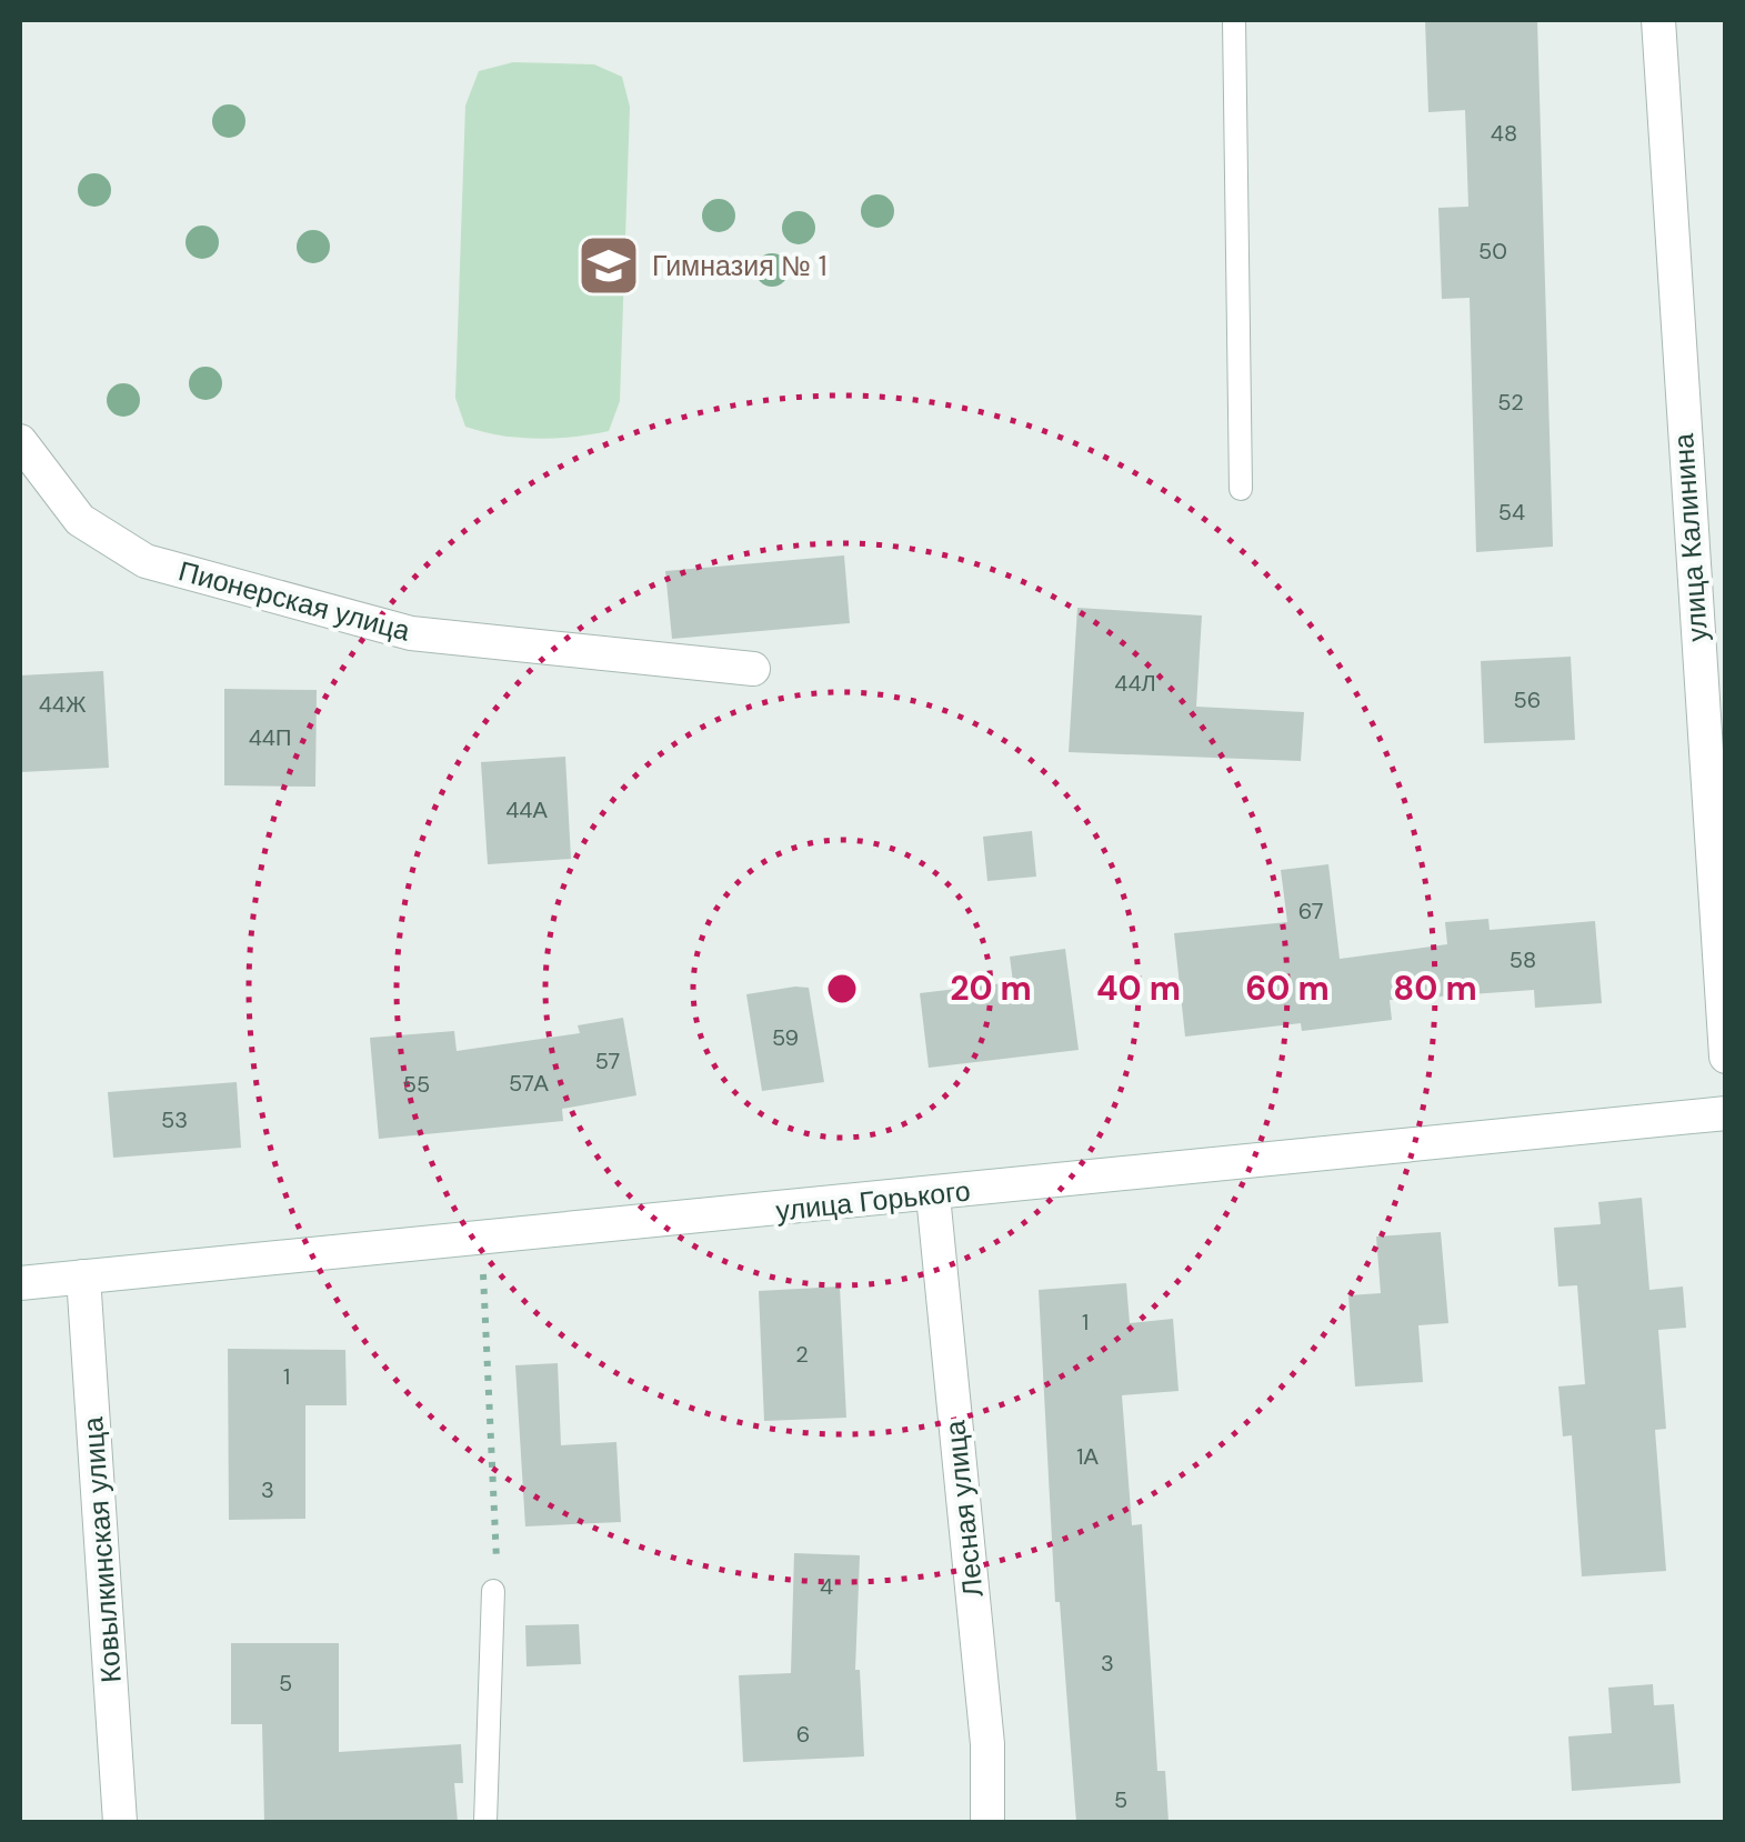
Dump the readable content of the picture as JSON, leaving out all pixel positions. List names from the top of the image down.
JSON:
{
  "streets": {
    "street": [
      "улица Калинина",
      "Пионерская улица",
      "улица Горького",
      "Лесная улица",
      "Ковылкинская улица"
    ]
  },
  "crossings": [
    ["улица Горького", "Лесная улица"],
    ["улица Горького", "Ковылкинская улица"]
  ],
  "places": {
    "school or university": ["Гимназия № 1"]
  },
  "house_numbers": [
    "48",
    "50",
    "52",
    "54",
    "44Л",
    "56",
    "44Ж",
    "44П",
    "44А",
    "67",
    "58",
    "59",
    "57",
    "57А",
    "55",
    "53",
    "1",
    "2",
    "1",
    "1А",
    "3",
    "4",
    "3",
    "5",
    "6",
    "5"
  ],
  "rings": [
    "20 m",
    "40 m",
    "60 m",
    "80 m"
  ]
}
